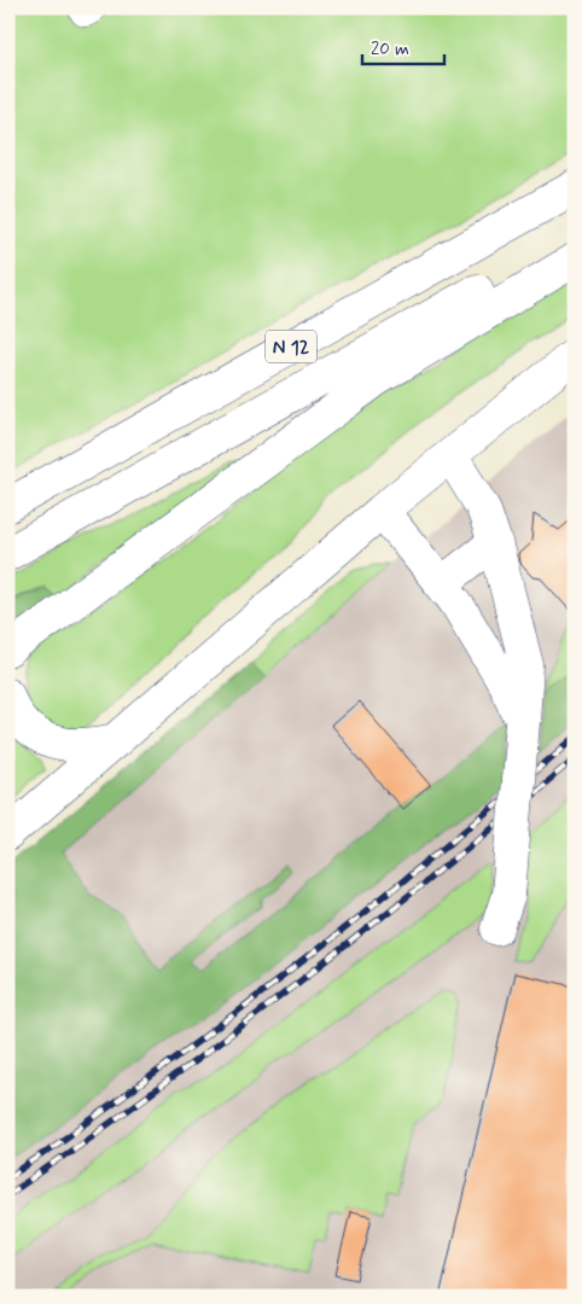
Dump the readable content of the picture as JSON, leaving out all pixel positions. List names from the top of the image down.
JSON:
{
  "streets": {
    "main road": ["N 12"]
  },
  "scale_bar": "20 m"
}
